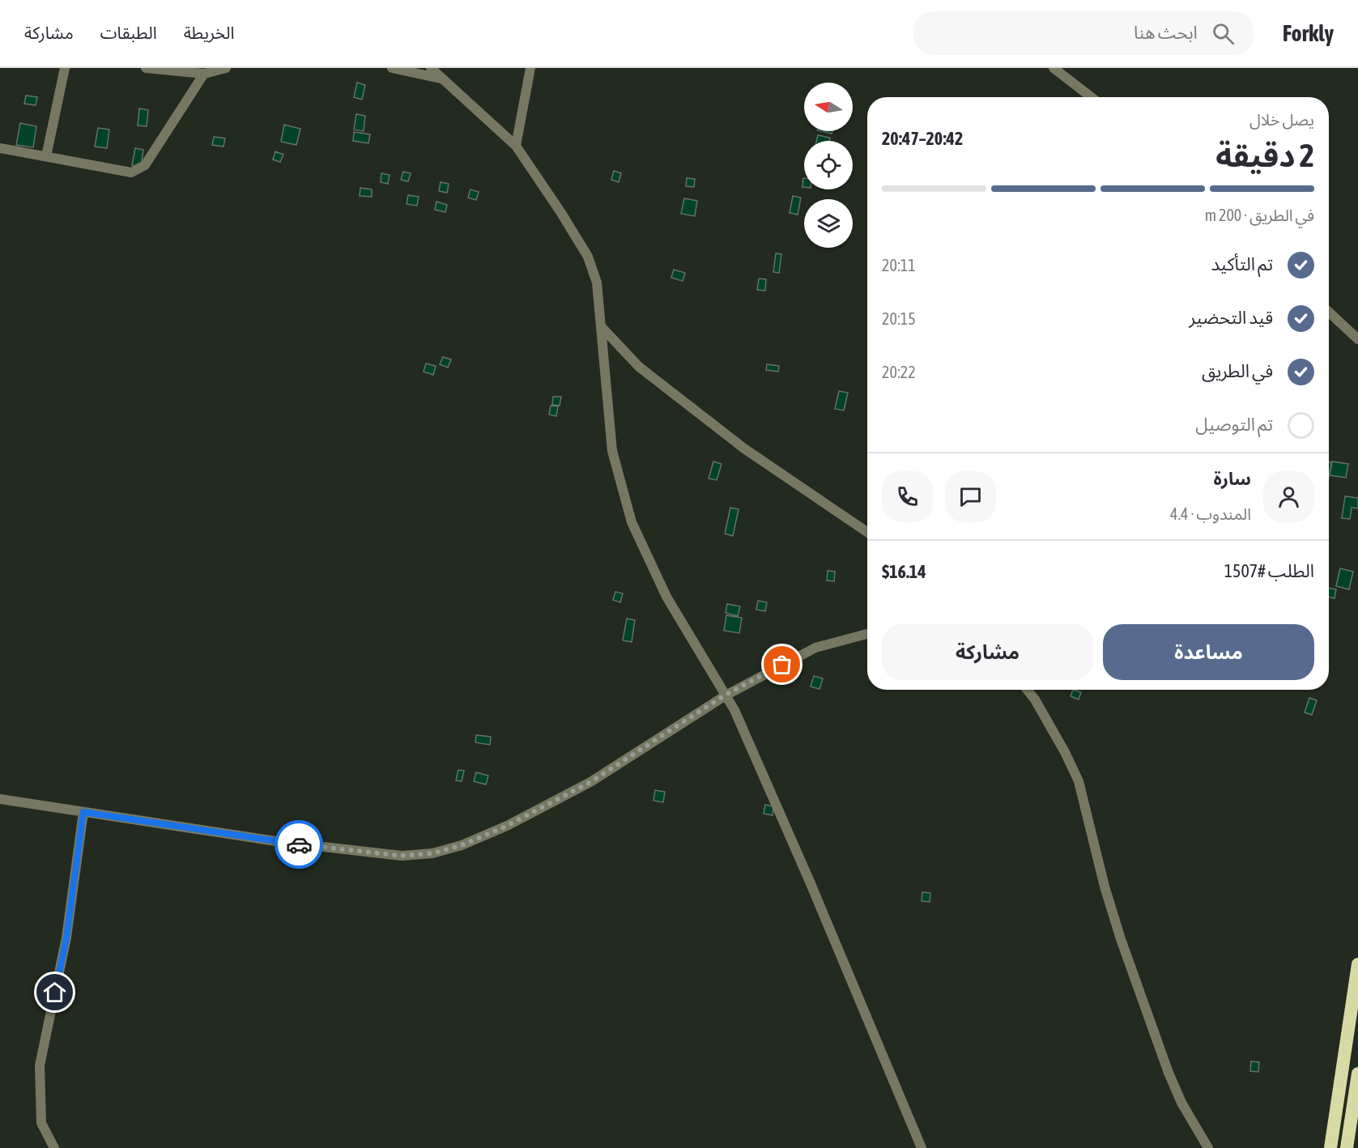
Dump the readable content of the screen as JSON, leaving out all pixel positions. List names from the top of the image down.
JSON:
{
  "north": "left",
  "page": {
    "header": "Forkly",
    "search": "ابحث هنا",
    "nav": ["الخريطة", "الطبقات", "مشاركة"],
    "heading": ["2 دقيقة", "يصل خلال", "20:42–20:47"],
    "panel": [
      "سارة",
      "المندوب · 4.4",
      "الطلب #1507",
      "$16.14"
    ],
    "bar": "في الطريق · 200 m",
    "list": [
      ["تم التأكيد", "20:11"],
      ["قيد التحضير", "20:15"],
      ["في الطريق", "20:22"],
      "تم التوصيل"
    ],
    "buttons": ["مساعدة", "مشاركة"]
  }
}
